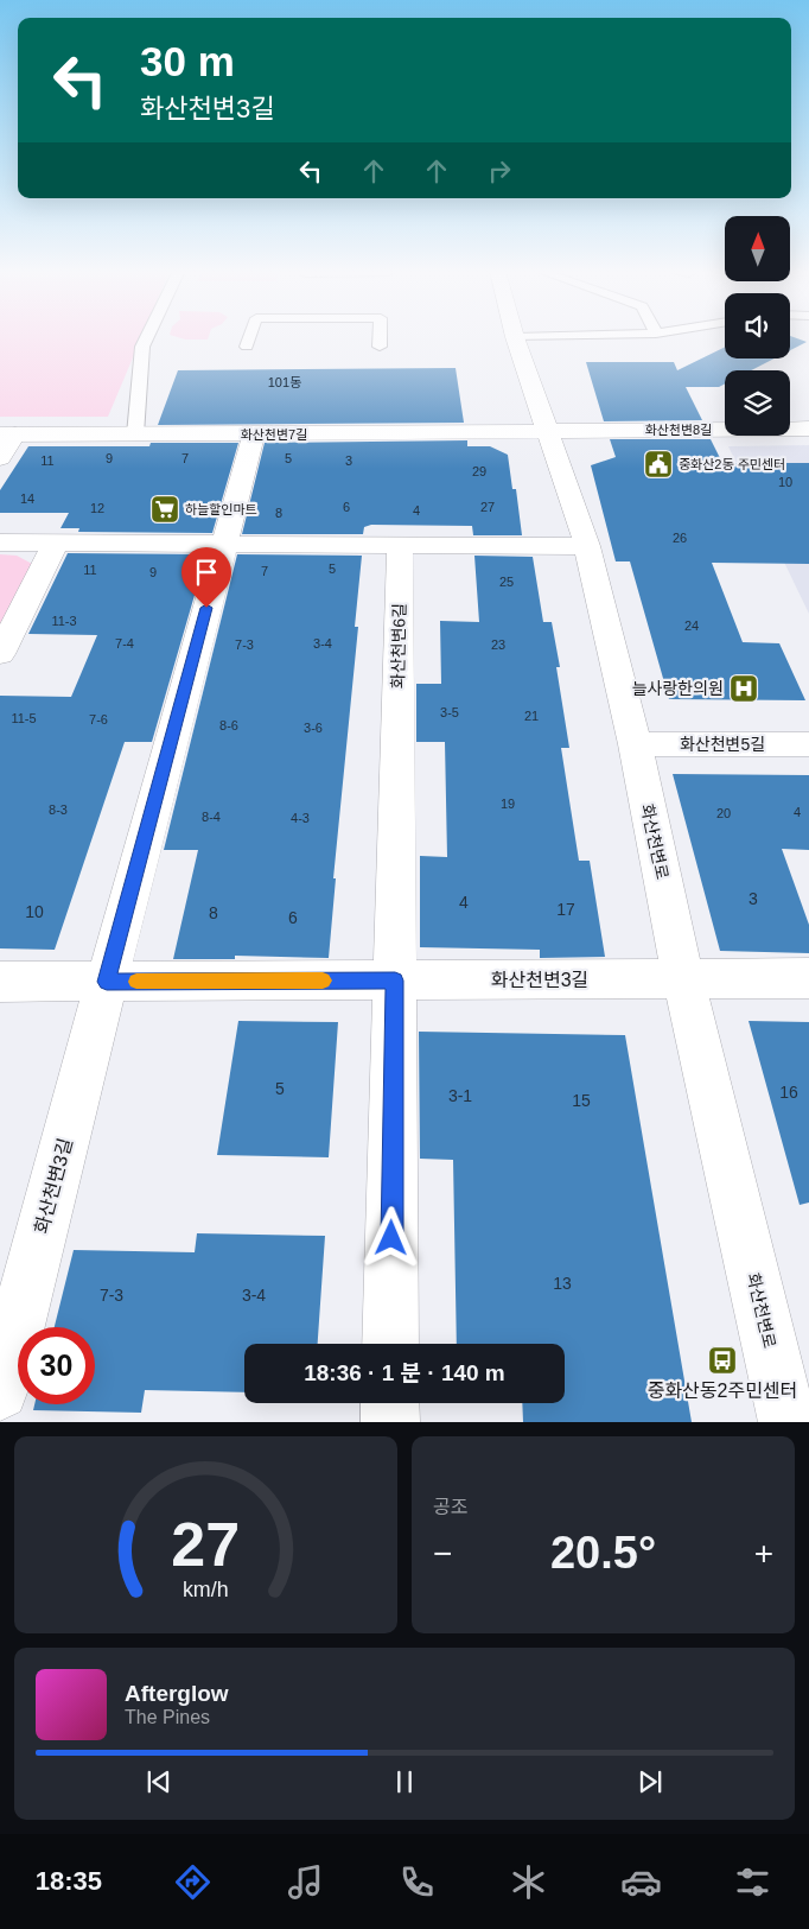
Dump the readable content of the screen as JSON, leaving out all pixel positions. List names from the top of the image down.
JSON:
{
  "streets": {
    "street": [
      "화산천변8길",
      "화산천변7길",
      "화산천변6길",
      "화산천변5길",
      "화산천변로",
      "화산천변3길"
    ]
  },
  "crossings": [
    ["화산천변8길", "화산천변7길"],
    ["화산천변8길", "화산천변로"],
    ["화산천변7길", "화산천변로"],
    ["화산천변6길", "화산천변3길"],
    ["화산천변5길", "화산천변로"],
    ["화산천변로", "화산천변3길"]
  ],
  "places": {
    "public building": ["중화산2동 주민센터"],
    "supermarket": ["하늘할인마트"],
    "hospital": ["늘사랑한의원"],
    "bus stop": ["중화산동2주민센터"]
  },
  "house_numbers": [
    "101동",
    "9",
    "7",
    "5",
    "11",
    "3",
    "29",
    "10",
    "14",
    "6",
    "27",
    "12",
    "4",
    "8",
    "26",
    "5",
    "11",
    "7",
    "9",
    "25",
    "11-3",
    "24",
    "7-4",
    "3-4",
    "7-3",
    "23",
    "3-5",
    "21",
    "11-5",
    "7-6",
    "8-6",
    "3-6",
    "19",
    "8-3",
    "4",
    "20",
    "8-4",
    "4-3",
    "3",
    "4",
    "17",
    "10",
    "8",
    "6",
    "5",
    "16",
    "3-1",
    "15",
    "13",
    "7-3",
    "3-4"
  ],
  "north": "top",
  "page": {
    "turn": ["30 m", "화산천변3길"],
    "limit": "30",
    "trip": "18:36 · 1 분 · 140 m",
    "tile": "공조",
    "heat": ["−", "20.5°", "+"],
    "song": ["Afterglow", "The Pines"],
    "tabs": "18:35",
    "gauge": ["27", "km/h"]
  }
}
